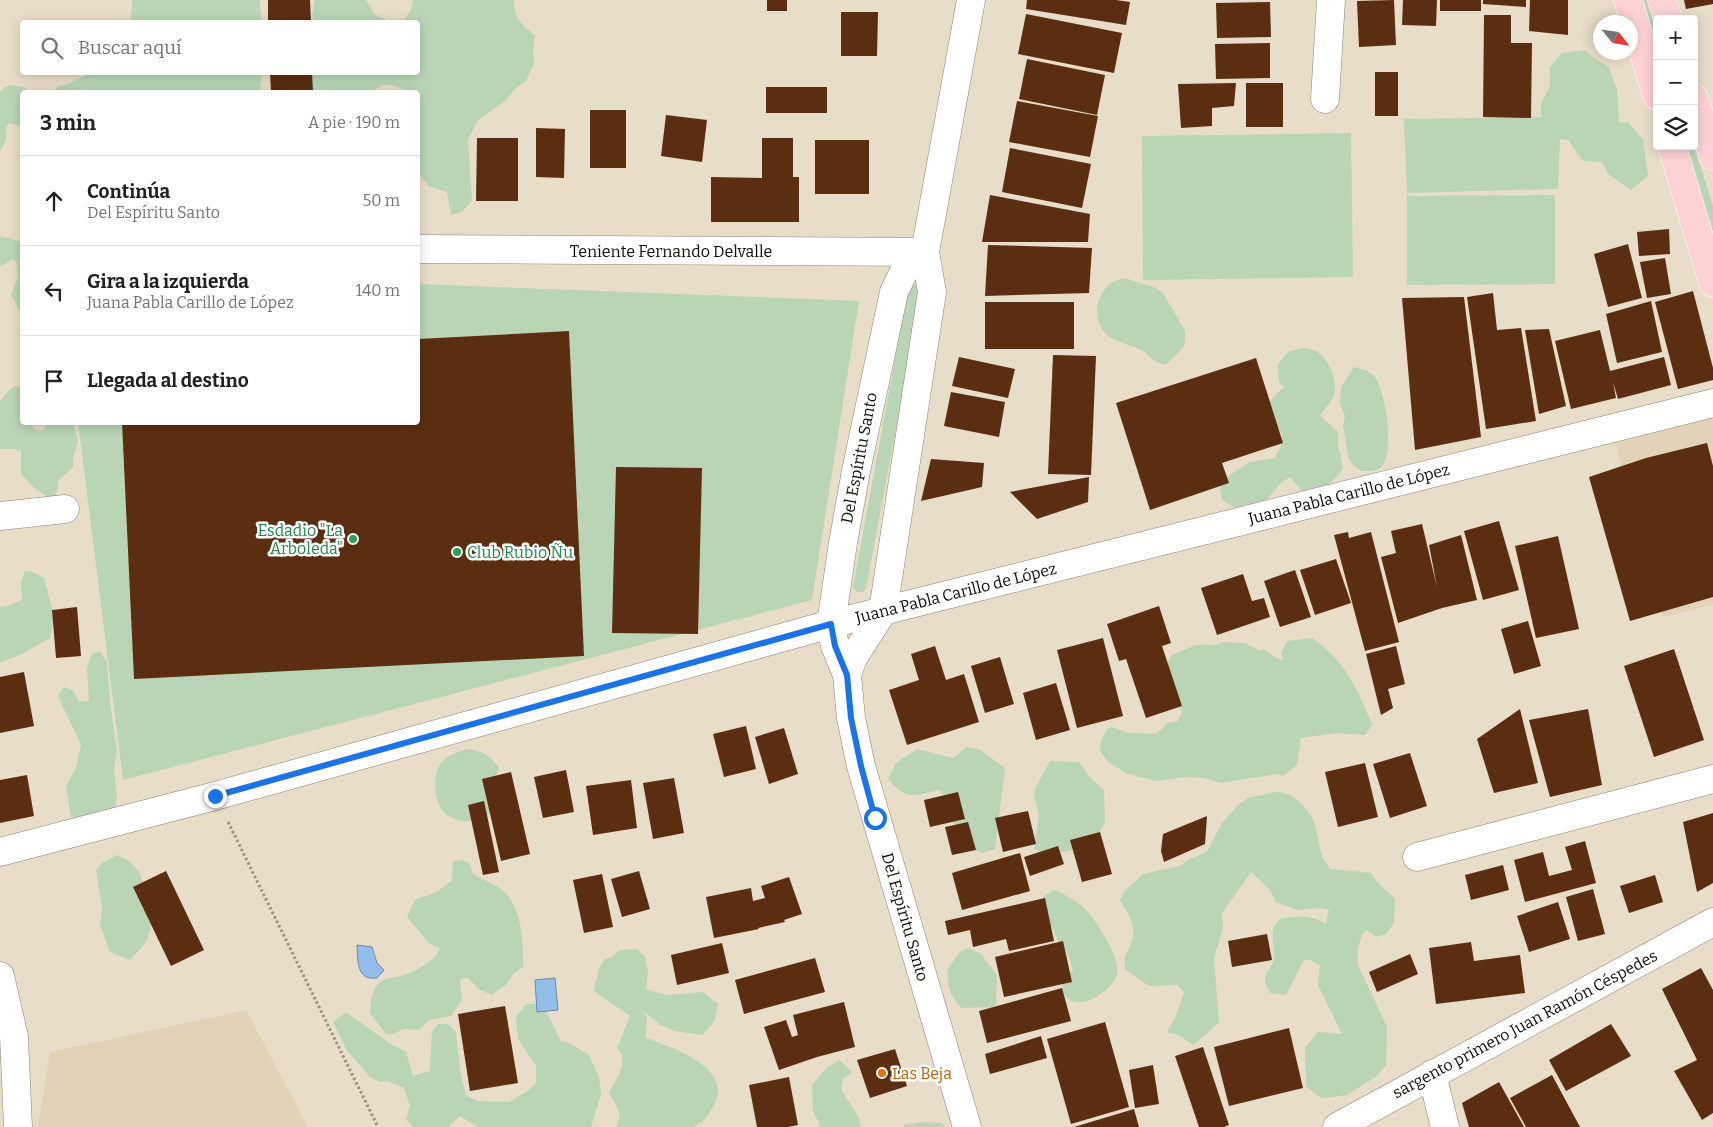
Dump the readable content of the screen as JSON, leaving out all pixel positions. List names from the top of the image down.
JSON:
{
  "streets": {
    "street": [
      "Teniente Fernando Delvalle",
      "Del Espíritu Santo",
      "Juana Pabla Carillo de López",
      "sargento primero Juan Ramón Céspedes"
    ]
  },
  "crossings": [
    ["Teniente Fernando Delvalle", "Del Espíritu Santo"],
    ["Del Espíritu Santo", "Juana Pabla Carillo de López"]
  ],
  "places": ["Esdadio \"La Arboleda\"", "Club Rubio Ñu", "Las Beja"],
  "north": "bottom right",
  "page": {
    "map_buttons": ["+", "−"],
    "search": "Buscar aquí",
    "heading": ["3 min", "A pie · 190 m"],
    "list": [
      ["Continúa", "Del Espíritu Santo", "50 m"],
      ["Gira a la izquierda", "Juana Pabla Carillo de López", "140 m"],
      "Llegada al destino"
    ]
  }
}
